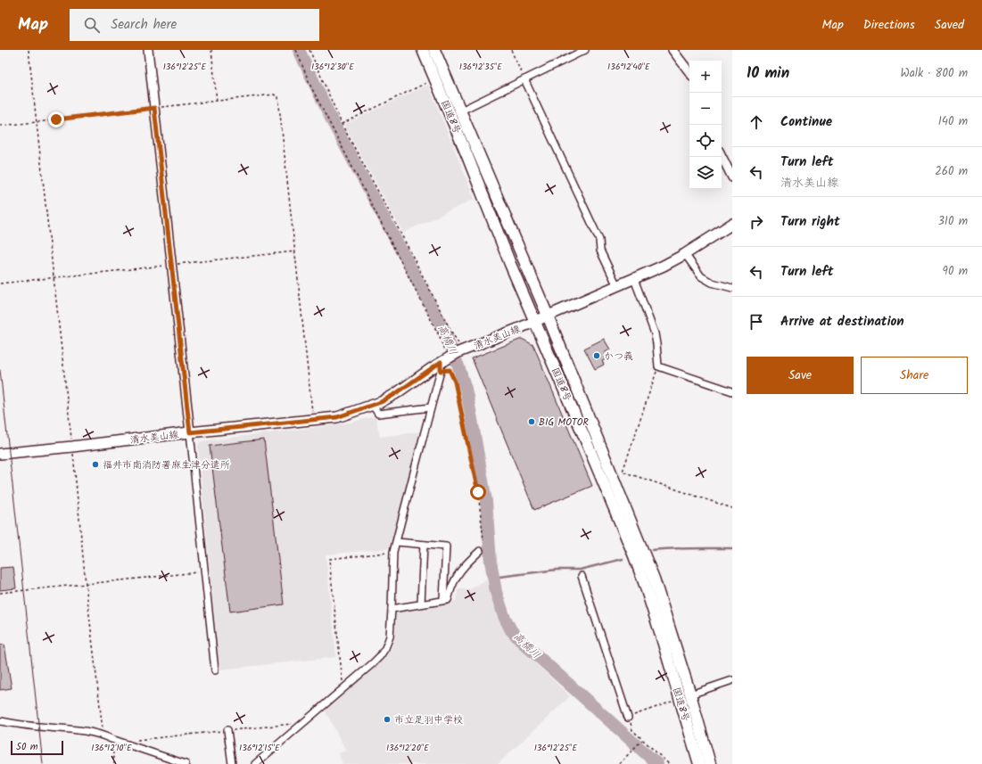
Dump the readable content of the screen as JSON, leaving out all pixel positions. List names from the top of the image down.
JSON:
{
  "streets": {
    "highway": ["国道8号"],
    "main road": ["清水美山線"]
  },
  "crossings": [
    ["国道8号", "清水美山線"]
  ],
  "water": ["高橋川"],
  "places": [
    "かつ義",
    "BIG MOTOR",
    "福井市南消防署麻生津分遣所",
    "市立足羽中学校"
  ],
  "scale_bar": "50 m",
  "page": {
    "header": "Map",
    "search": "Search here",
    "nav": ["Map", "Directions", "Saved"],
    "heading": ["10 min", "Walk · 800 m"],
    "map_buttons": ["+", "−"],
    "list": [
      ["Continue", "140 m"],
      ["Turn left", "清水美山線", "260 m"],
      ["Turn right", "310 m"],
      ["Turn left", "90 m"],
      "Arrive at destination"
    ],
    "buttons": ["Save", "Share"],
    "scale": "50 m"
  },
  "coordinates": [
    "136°12'25\"E",
    "136°12'30\"E",
    "136°12'35\"E",
    "136°12'40\"E",
    "136°12'10\"E",
    "136°12'15\"E",
    "136°12'20\"E"
  ]
}
